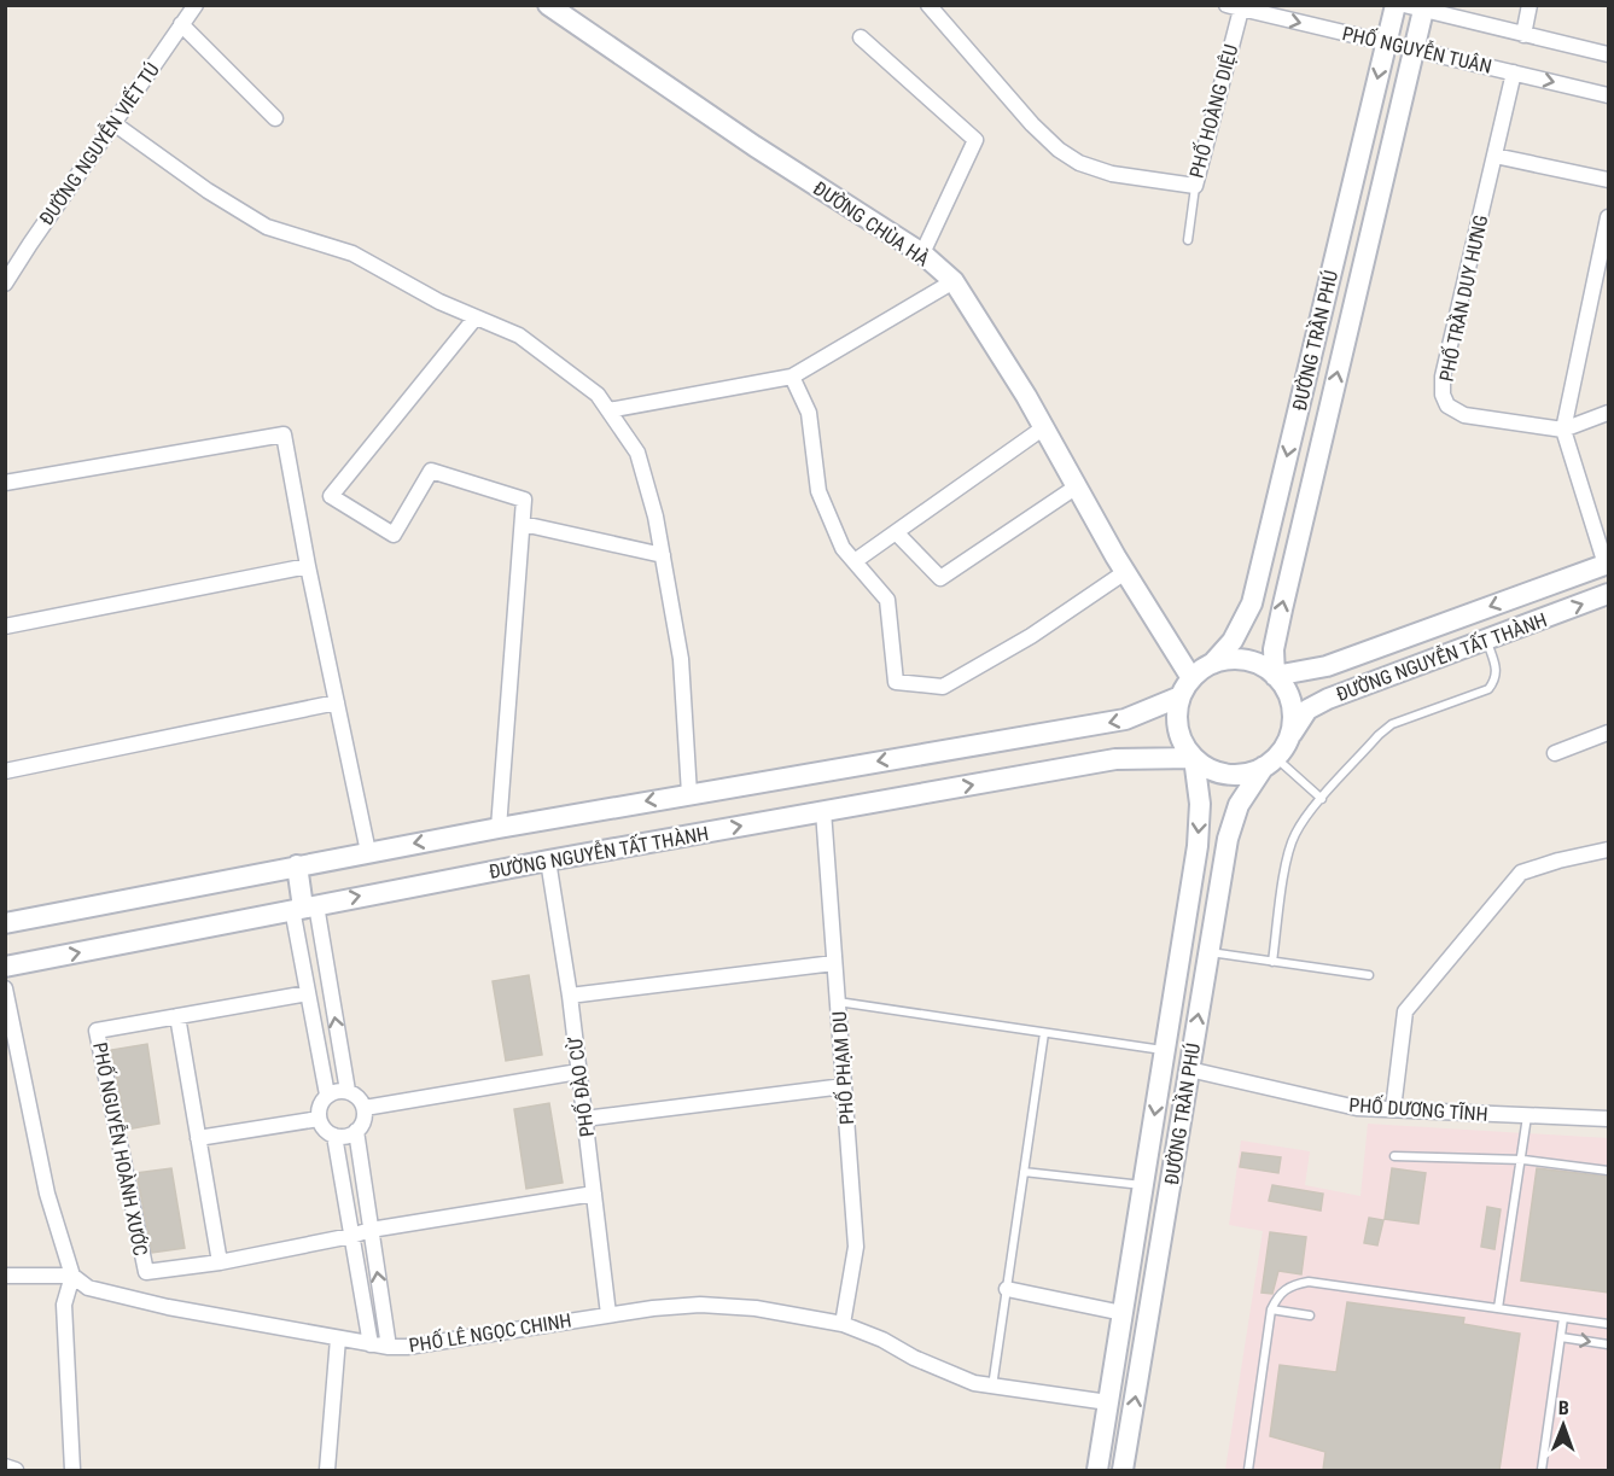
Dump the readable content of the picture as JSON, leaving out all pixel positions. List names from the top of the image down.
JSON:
{
  "streets": {
    "main road": ["ĐƯỜNG CHÙA HÀ", "ĐƯỜNG TRẦN PHÚ", "ĐƯỜNG NGUYỄN TẤT THÀNH"],
    "street": [
      "PHỐ NGUYỄN TUÂN",
      "PHỐ HOÀNG DIỆU",
      "ĐƯỜNG NGUYỄN VIẾT TÚ",
      "PHỐ TRẦN DUY HƯNG",
      "PHỐ PHẠM DU",
      "PHỐ ĐÀO CỪ",
      "PHỐ DƯƠNG TĨNH",
      "PHỐ NGUYỄN HOÀNH XƯỚC",
      "PHỐ LÊ NGỌC CHINH"
    ]
  },
  "crossings": [
    ["PHỐ NGUYỄN TUÂN", "PHỐ HOÀNG DIỆU"],
    ["PHỐ NGUYỄN TUÂN", "PHỐ TRẦN DUY HƯNG"],
    ["PHỐ NGUYỄN TUÂN", "ĐƯỜNG TRẦN PHÚ"],
    ["ĐƯỜNG CHÙA HÀ", "ĐƯỜNG TRẦN PHÚ"],
    ["ĐƯỜNG CHÙA HÀ", "ĐƯỜNG NGUYỄN TẤT THÀNH"],
    ["ĐƯỜNG TRẦN PHÚ", "ĐƯỜNG NGUYỄN TẤT THÀNH"],
    ["ĐƯỜNG TRẦN PHÚ", "PHỐ DƯƠNG TĨNH"],
    ["ĐƯỜNG TRẦN PHÚ", "PHỐ LÊ NGỌC CHINH"],
    ["ĐƯỜNG NGUYỄN TẤT THÀNH", "PHỐ PHẠM DU"],
    ["ĐƯỜNG NGUYỄN TẤT THÀNH", "PHỐ ĐÀO CỪ"],
    ["PHỐ PHẠM DU", "PHỐ LÊ NGỌC CHINH"],
    ["PHỐ ĐÀO CỪ", "PHỐ NGUYỄN HOÀNH XƯỚC"],
    ["PHỐ ĐÀO CỪ", "PHỐ LÊ NGỌC CHINH"]
  ],
  "north": "top"
}
